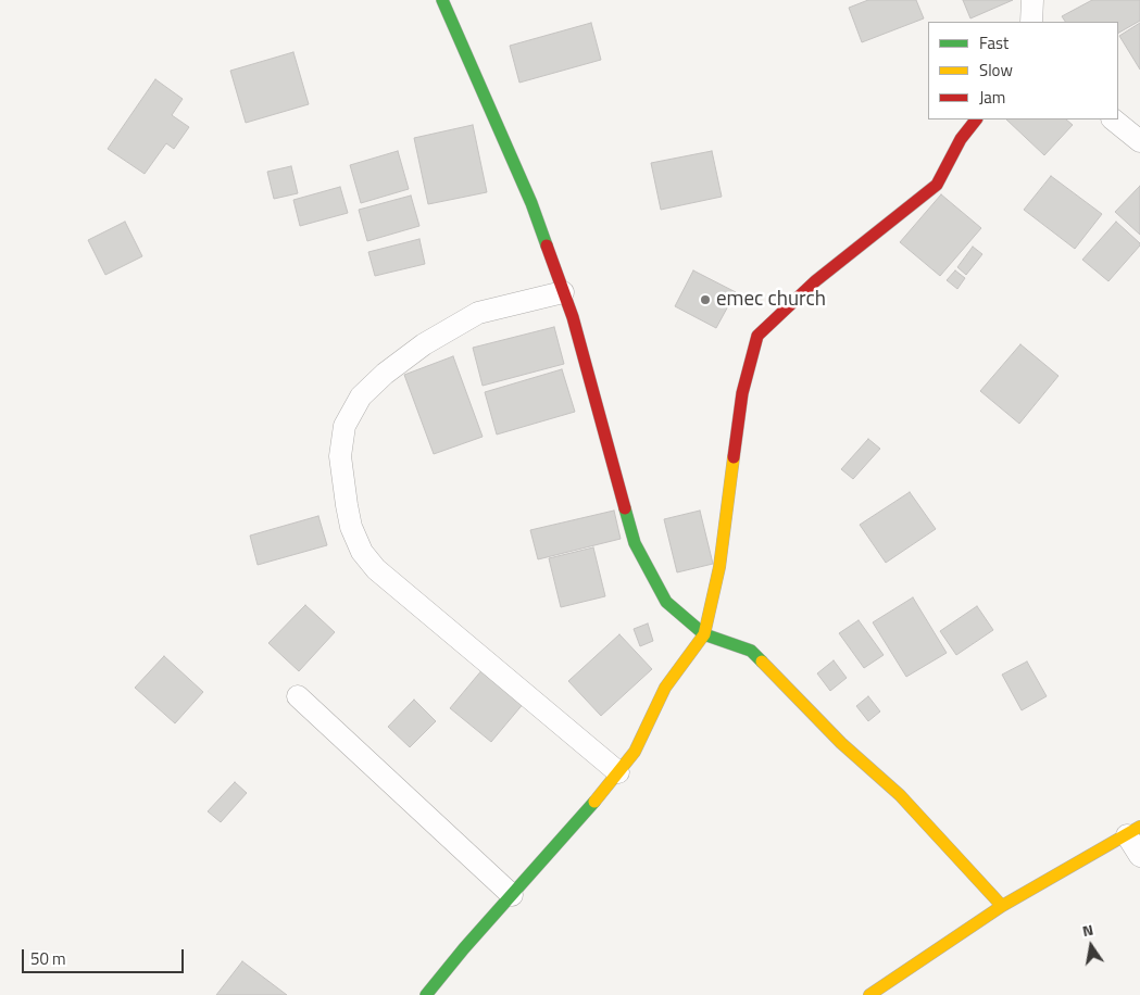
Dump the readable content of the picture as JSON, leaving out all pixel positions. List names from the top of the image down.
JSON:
{
  "places": ["emec church"],
  "legend": ["Fast", "Slow", "Jam"],
  "scale_bar": "50 m",
  "north": "top"
}
